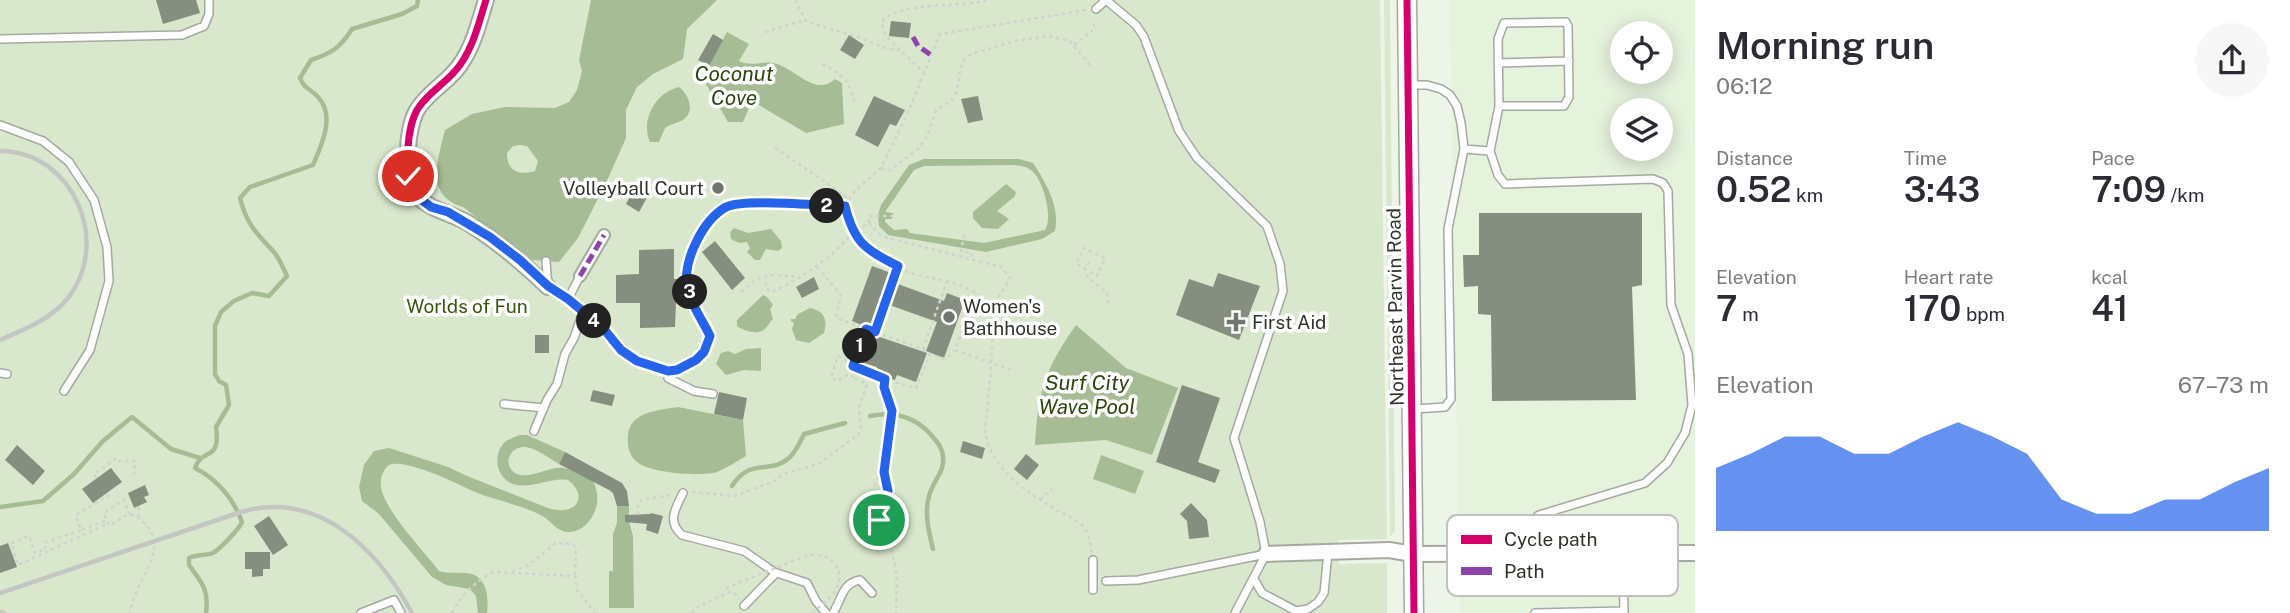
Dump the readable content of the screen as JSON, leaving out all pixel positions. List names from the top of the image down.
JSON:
{
  "streets": {
    "street": ["Northeast Parvin Road"]
  },
  "water": ["Coconut Cove", "Surf City Wave Pool"],
  "parks": ["Worlds of Fun"],
  "places": {
    "other": ["Volleyball Court", "Women's Bathhouse"],
    "health": ["First Aid"]
  },
  "legend": ["Cycle path", "Path"],
  "page": {
    "heading": ["Morning run", "06:12"],
    "stats": [
      ["Distance", "0.52 km"],
      ["Time", "3:43"],
      ["Pace", "7:09 /km"],
      ["Elevation", "7 m"],
      ["Heart rate", "170 bpm"],
      ["kcal", "41"]
    ],
    "pins": [
      "2",
      "3",
      "4",
      "1"
    ],
    "chart": ["Elevation", "67–73 m"]
  }
}
